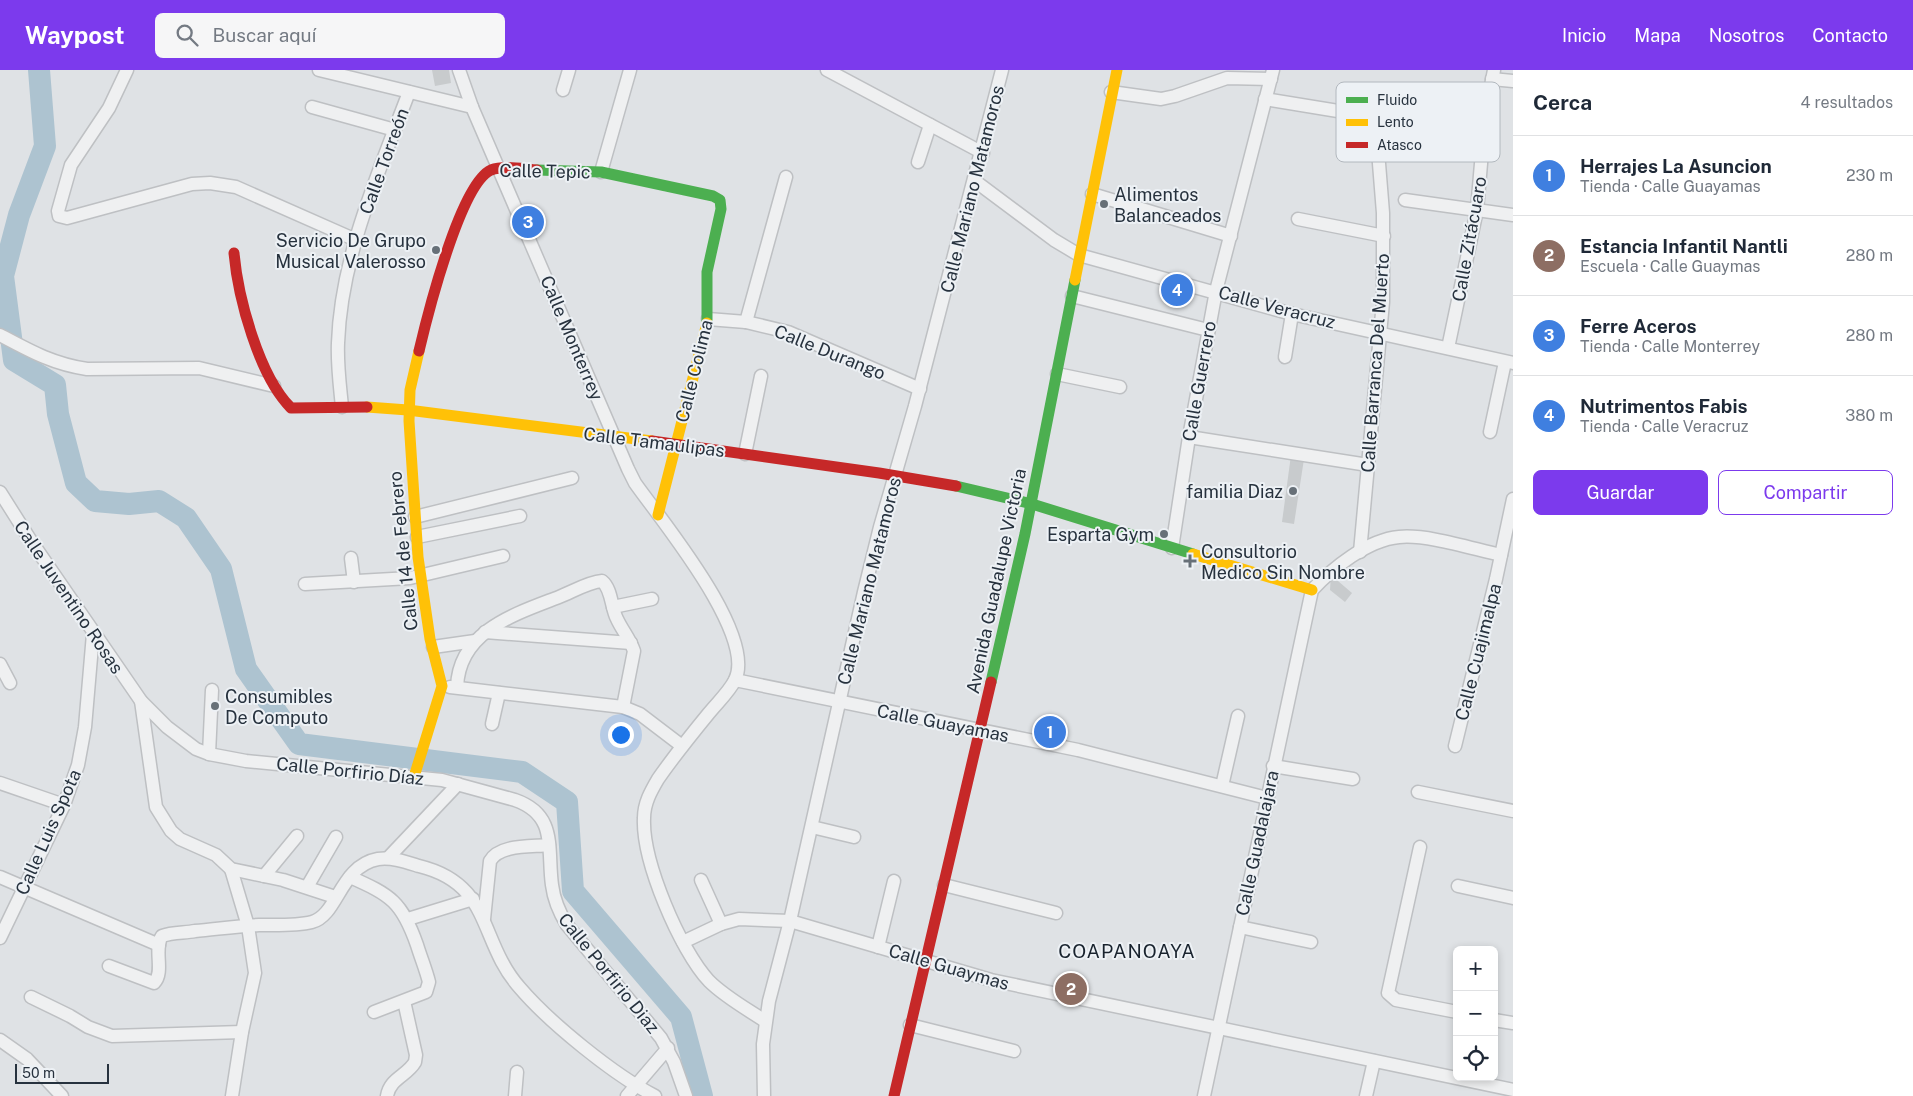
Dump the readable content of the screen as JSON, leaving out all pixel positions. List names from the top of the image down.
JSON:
{
  "streets": {
    "street": [
      "Calle Torreón",
      "Calle Tepic",
      "Calle Mariano Matamoros",
      "Calle Zitácuaro",
      "Calle Veracruz",
      "Calle Monterrey",
      "Calle Durango",
      "Calle Barranca Del Muerto",
      "Calle Colima",
      "Calle Guerrero",
      "Calle Tamaulipas",
      "Calle 14 de Febrero",
      "Avenida Guadalupe Victoria",
      "Calle Juventino Rosas",
      "Calle Cuajimalpa",
      "Calle Guayamas",
      "Calle Porfirio Díaz",
      "Calle Luis Spota",
      "Calle Guadalajara",
      "Calle Guaymas",
      "Calle Porfirio Diaz"
    ]
  },
  "crossings": [
    ["Calle Torreón", "Calle Tamaulipas"],
    ["Calle Tepic", "Calle Monterrey"],
    ["Calle Tepic", "Calle Colima"],
    ["Calle Tepic", "Calle Tamaulipas"],
    ["Calle Tepic", "Calle 14 de Febrero"],
    ["Calle Mariano Matamoros", "Calle Veracruz"],
    ["Calle Mariano Matamoros", "Calle Durango"],
    ["Calle Mariano Matamoros", "Calle Tamaulipas"],
    ["Calle Mariano Matamoros", "Calle Guayamas"],
    ["Calle Mariano Matamoros", "Calle Guaymas"],
    ["Calle Zitácuaro", "Calle Veracruz"],
    ["Calle Veracruz", "Calle Barranca Del Muerto"],
    ["Calle Veracruz", "Calle Guerrero"],
    ["Calle Veracruz", "Avenida Guadalupe Victoria"],
    ["Calle Monterrey", "Calle Colima"],
    ["Calle Monterrey", "Calle Tamaulipas"],
    ["Calle Monterrey", "Calle Guayamas"],
    ["Calle Durango", "Calle Colima"],
    ["Calle Colima", "Calle Tamaulipas"],
    ["Calle Guerrero", "Calle Tamaulipas"],
    ["Calle Tamaulipas", "Calle 14 de Febrero"],
    ["Calle Tamaulipas", "Avenida Guadalupe Victoria"],
    ["Calle Tamaulipas", "Calle Guadalajara"],
    ["Avenida Guadalupe Victoria", "Calle Guayamas"],
    ["Avenida Guadalupe Victoria", "Calle Guaymas"],
    ["Calle Juventino Rosas", "Calle Porfirio Díaz"],
    ["Calle Juventino Rosas", "Calle Luis Spota"],
    ["Calle Guayamas", "Calle Guadalajara"],
    ["Calle Porfirio Díaz", "Calle Porfirio Diaz"],
    ["Calle Guadalajara", "Calle Guaymas"]
  ],
  "districts": ["COAPANOAYA"],
  "places": {
    "other": [
      "Alimentos Balanceados",
      "Servicio De Grupo Musical Valerosso",
      "familia Diaz",
      "Esparta Gym",
      "Consumibles De Computo"
    ],
    "health": ["Consultorio Medico Sin Nombre"]
  },
  "legend": ["Fluido", "Lento", "Atasco"],
  "scale_bar": "50 m",
  "page": {
    "header": "Waypost",
    "search": "Buscar aquí",
    "nav": [
      "Inicio",
      "Mapa",
      "Nosotros",
      "Contacto"
    ],
    "heading": ["Cerca", "4 resultados"],
    "list": [
      {
        "mark": "1",
        "name": "Herrajes La Asuncion",
        "note": "Tienda · Calle Guayamas",
        "value": "230 m"
      },
      {
        "mark": "2",
        "name": "Estancia Infantil Nantli",
        "note": "Escuela · Calle Guaymas",
        "value": "280 m"
      },
      {
        "mark": "3",
        "name": "Ferre Aceros",
        "note": "Tienda · Calle Monterrey",
        "value": "280 m"
      },
      {
        "mark": "4",
        "name": "Nutrimentos Fabis",
        "note": "Tienda · Calle Veracruz",
        "value": "380 m"
      }
    ],
    "pins": [
      "3",
      "4",
      "1",
      "2"
    ],
    "buttons": ["Guardar", "Compartir"],
    "map_buttons": ["+", "−"],
    "scale": "50 m"
  }
}
